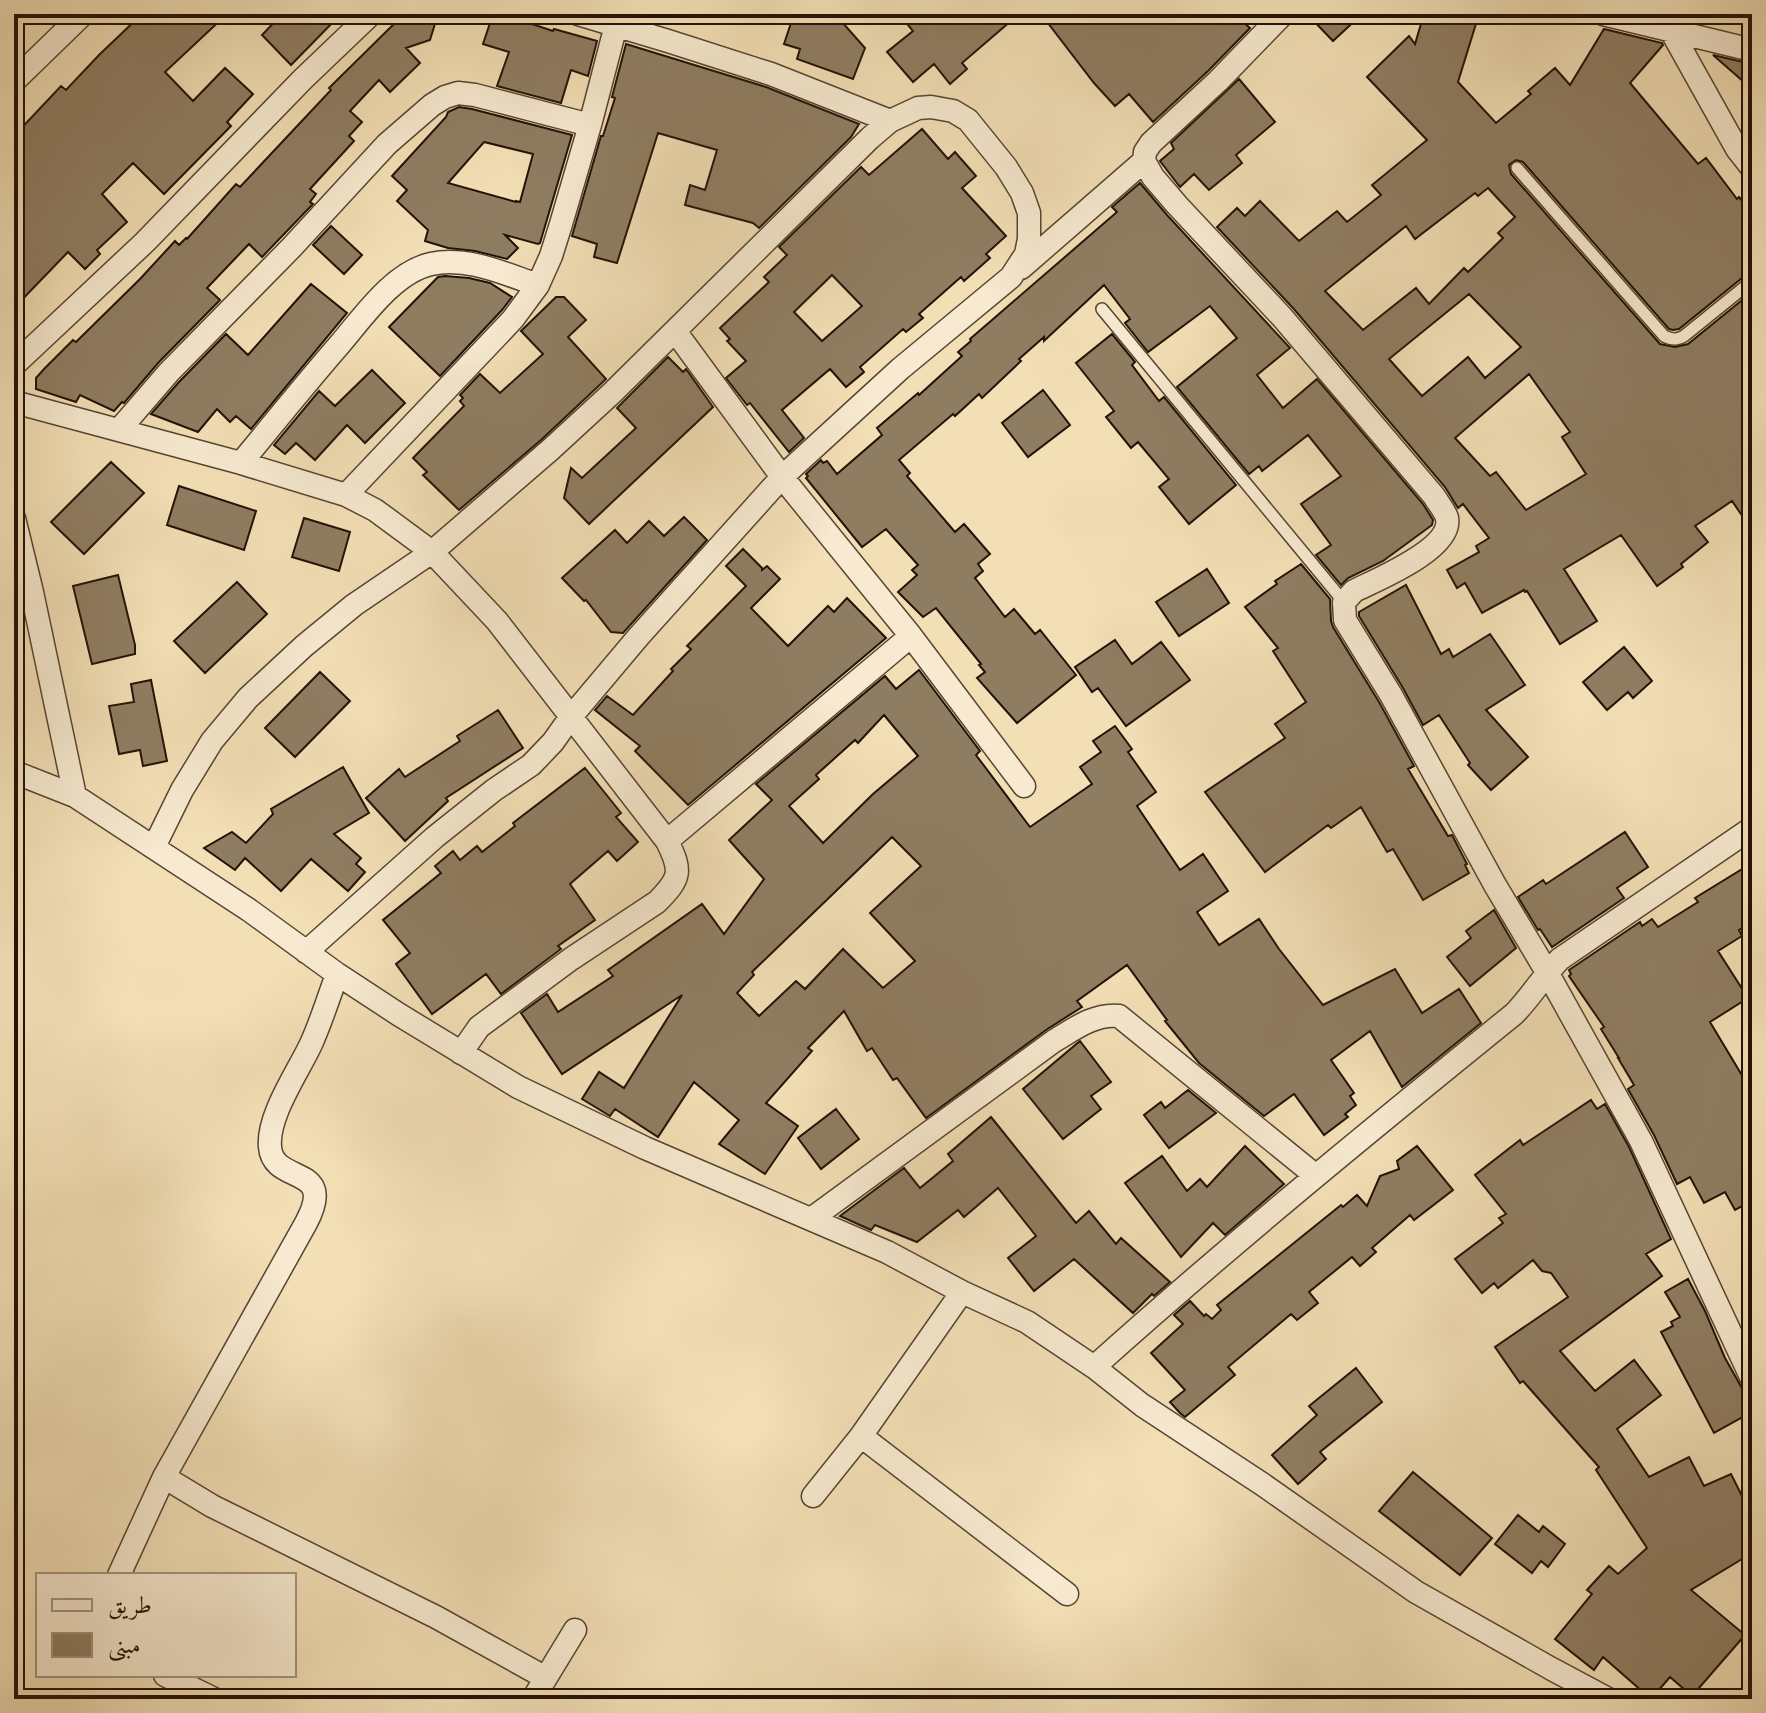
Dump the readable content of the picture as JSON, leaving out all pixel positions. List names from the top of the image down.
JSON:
{
  "legend": ["طريق", "مبنى"]
}
